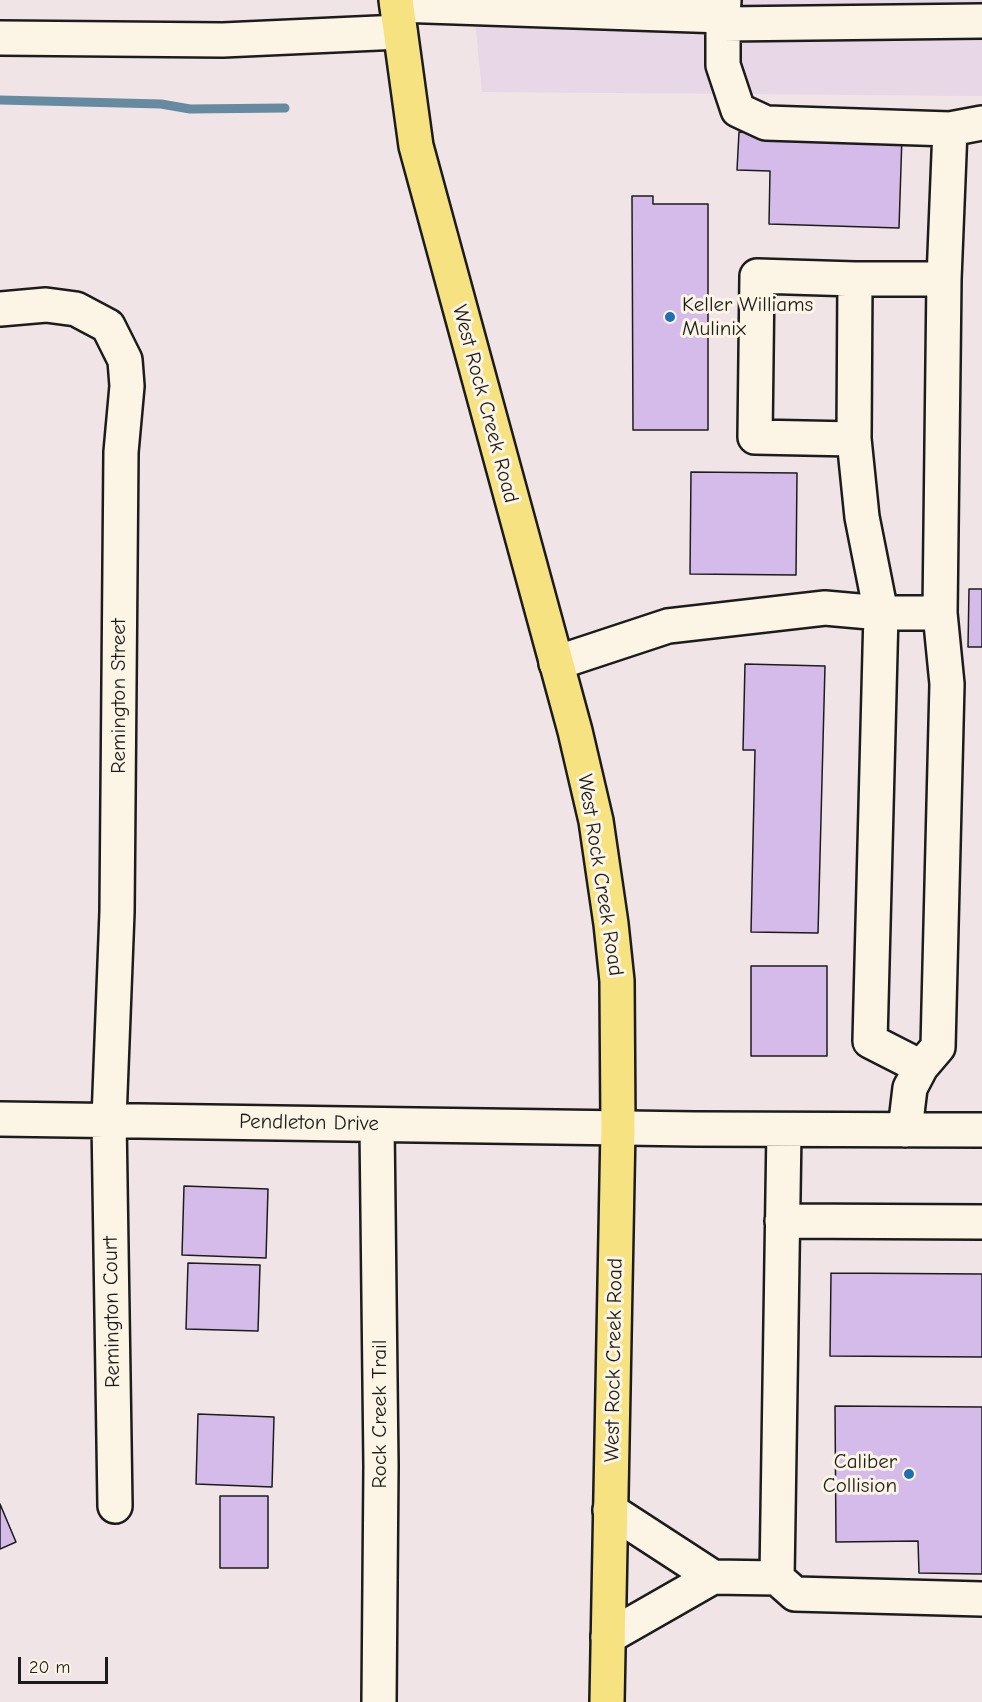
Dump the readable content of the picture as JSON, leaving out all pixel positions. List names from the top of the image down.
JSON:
{
  "streets": {
    "main road": ["West Rock Creek Road"],
    "street": [
      "Remington Street",
      "Pendleton Drive",
      "Remington Court",
      "Rock Creek Trail"
    ]
  },
  "crossings": [
    ["West Rock Creek Road", "Pendleton Drive"],
    ["Remington Street", "Pendleton Drive"],
    ["Remington Street", "Remington Court"],
    ["Pendleton Drive", "Remington Court"],
    ["Pendleton Drive", "Rock Creek Trail"]
  ],
  "places": ["Keller Williams Mulinix", "Caliber Collision"],
  "scale_bar": "20 m"
}
